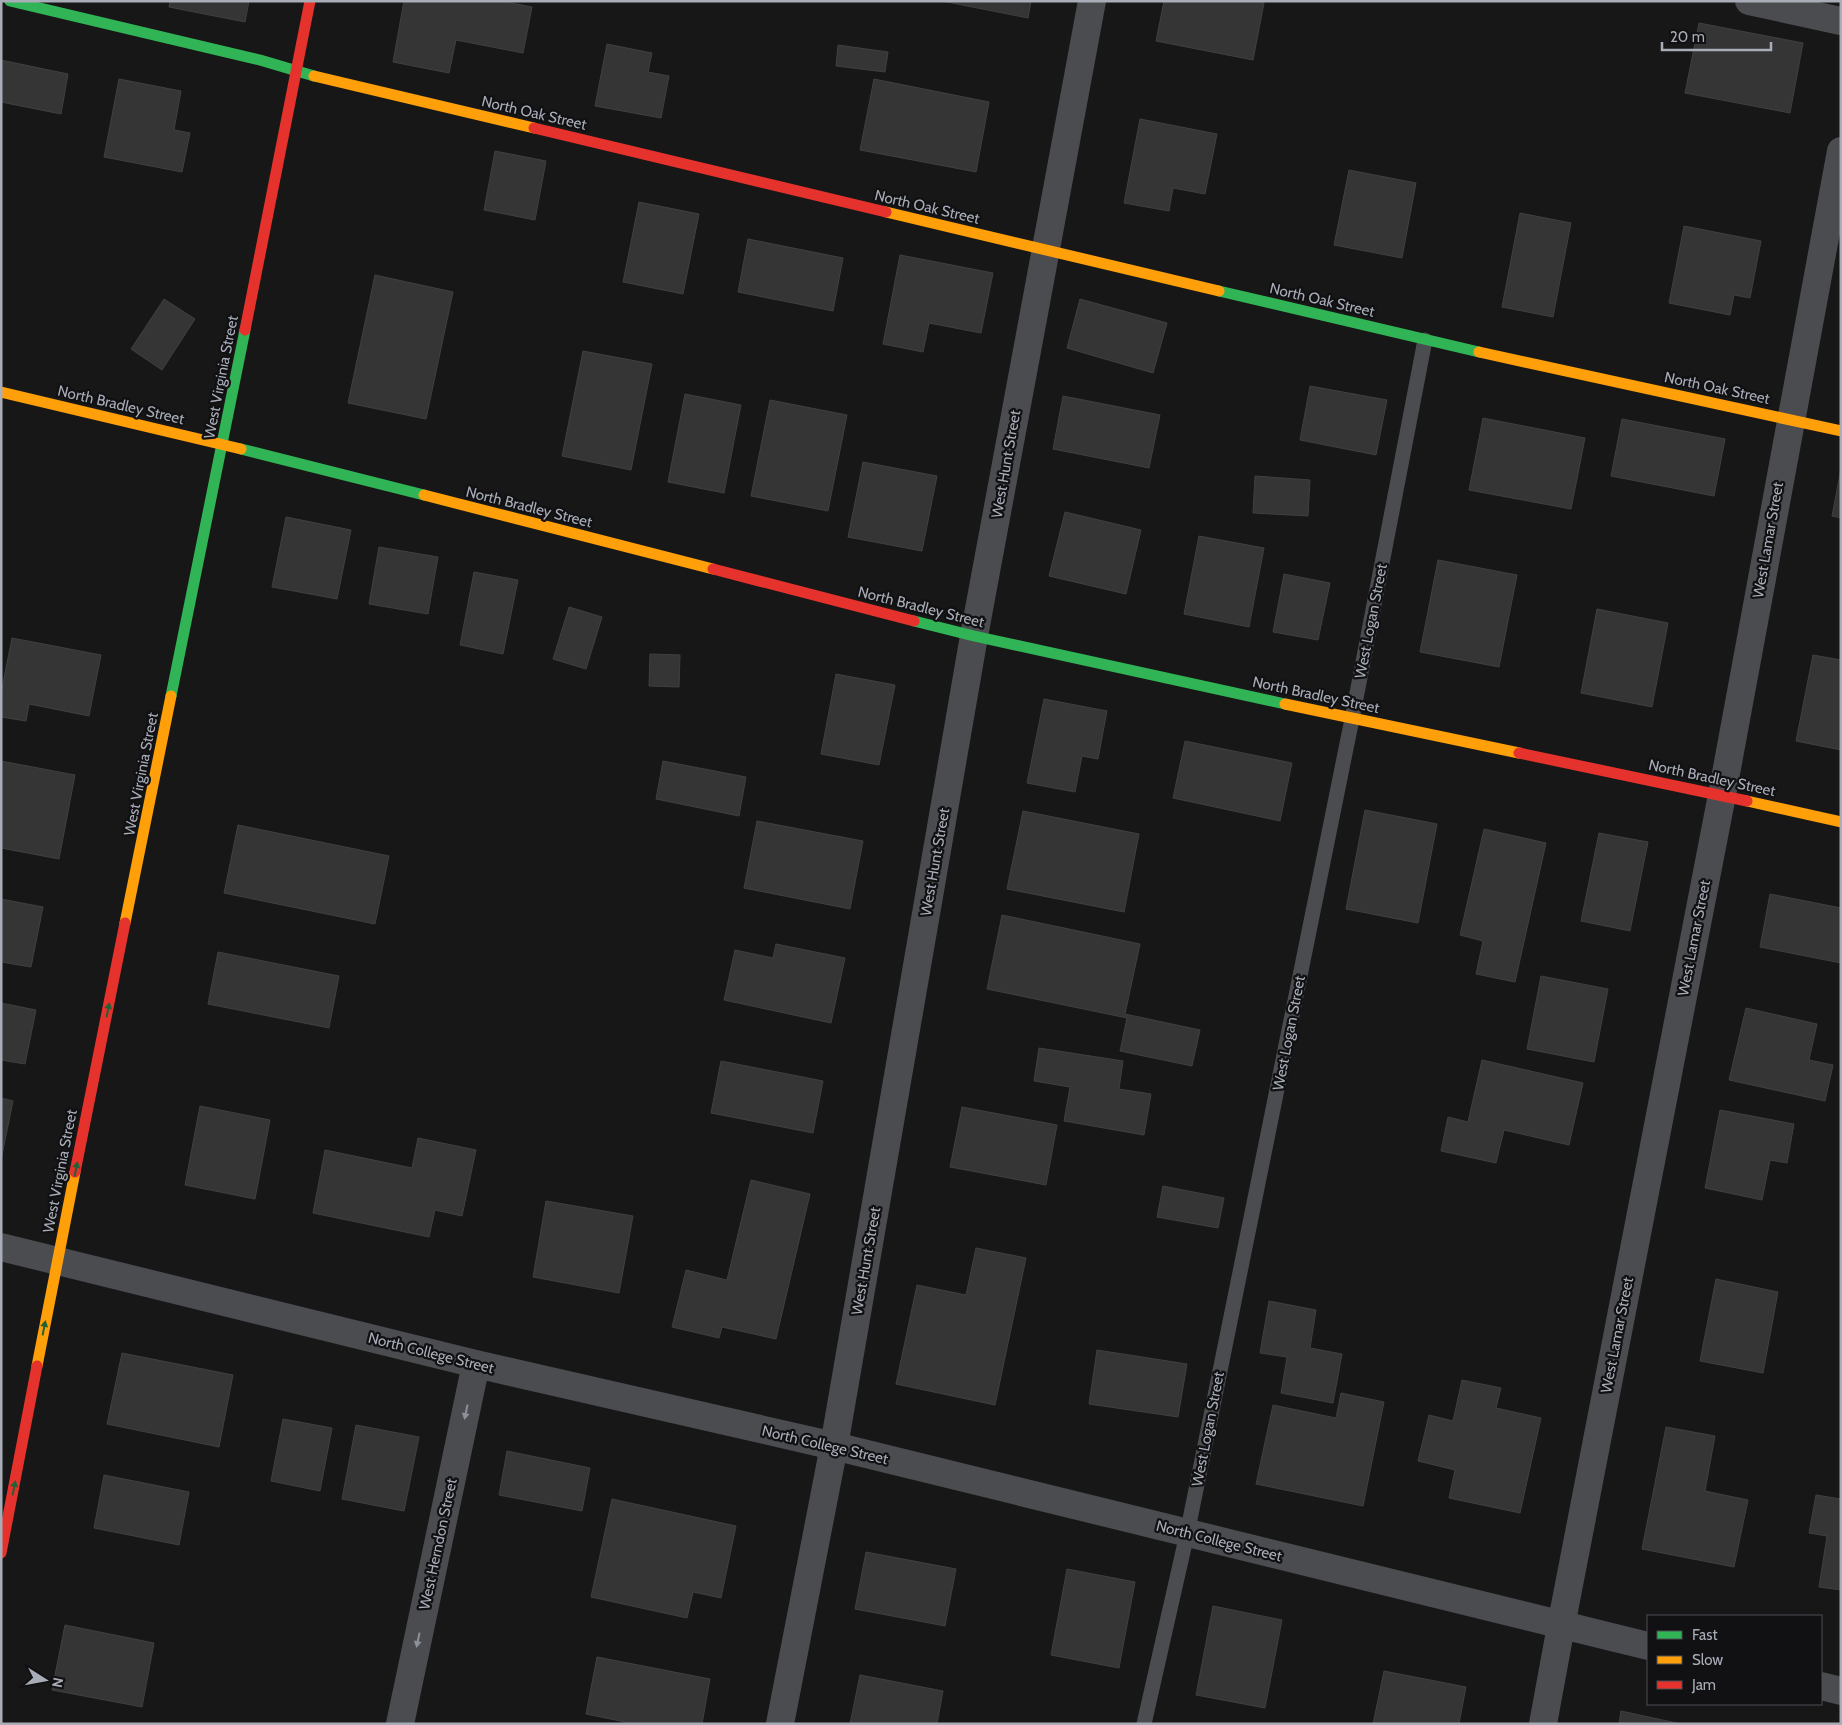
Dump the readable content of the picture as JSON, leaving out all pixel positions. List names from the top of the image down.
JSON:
{
  "streets": {
    "street": [
      "North Oak Street",
      "West Virginia Street",
      "North Bradley Street",
      "West Hunt Street",
      "West Lamar Street",
      "North College Street",
      "West Herndon Street"
    ],
    "lane": ["West Logan Street"]
  },
  "crossings": [
    ["North Oak Street", "West Virginia Street"],
    ["North Oak Street", "West Hunt Street"],
    ["North Oak Street", "West Lamar Street"],
    ["North Oak Street", "West Logan Street"],
    ["West Virginia Street", "North Bradley Street"],
    ["West Virginia Street", "North College Street"],
    ["North Bradley Street", "West Hunt Street"],
    ["North Bradley Street", "West Lamar Street"],
    ["North Bradley Street", "West Logan Street"],
    ["West Hunt Street", "North College Street"],
    ["West Lamar Street", "North College Street"],
    ["West Logan Street", "North College Street"],
    ["North College Street", "West Herndon Street"]
  ],
  "one_way": ["West Virginia Street", "West Herndon Street"],
  "legend": ["Fast", "Slow", "Jam"],
  "scale_bar": "20 m",
  "north": "right"
}
